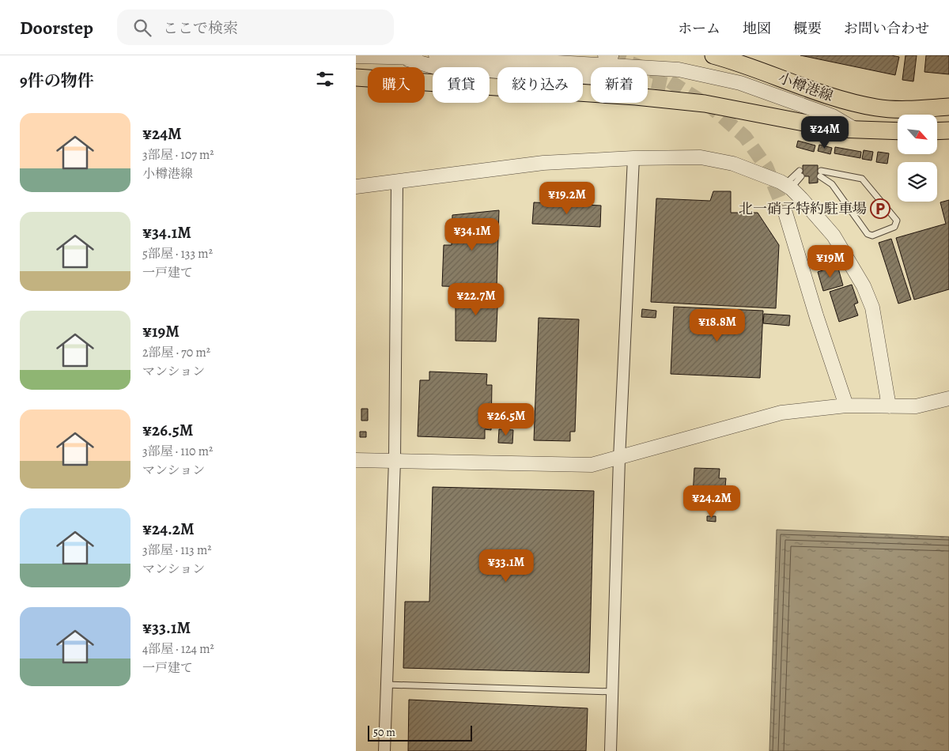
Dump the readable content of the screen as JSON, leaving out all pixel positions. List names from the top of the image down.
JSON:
{
  "streets": {
    "main road": ["小樽港線"]
  },
  "places": {
    "parking": ["北一硝子特約駐車場"]
  },
  "scale_bar": "50 m",
  "north": "bottom right",
  "page": {
    "header": "Doorstep",
    "search": "ここで検索",
    "nav": [
      "ホーム",
      "地図",
      "概要",
      "お問い合わせ"
    ],
    "heading": "9件の物件",
    "chip": [
      "購入",
      "賃貸",
      "絞り込み",
      "新着"
    ],
    "list": [
      {
        "name": "¥24M",
        "note": "3部屋 · 107 m² · 小樽港線"
      },
      {
        "name": "¥34.1M",
        "note": "5部屋 · 133 m² · 一戸建て"
      },
      {
        "name": "¥19M",
        "note": "2部屋 · 70 m² · マンション"
      },
      {
        "name": "¥26.5M",
        "note": "3部屋 · 110 m² · マンション"
      },
      {
        "name": "¥24.2M",
        "note": "3部屋 · 113 m² · マンション"
      },
      {
        "name": "¥33.1M",
        "note": "4部屋 · 124 m² · 一戸建て"
      }
    ],
    "price": [
      "¥24M",
      "¥19.2M",
      "¥34.1M",
      "¥19M",
      "¥22.7M",
      "¥18.8M",
      "¥26.5M",
      "¥24.2M",
      "¥33.1M"
    ],
    "scale": "50 m"
  }
}
